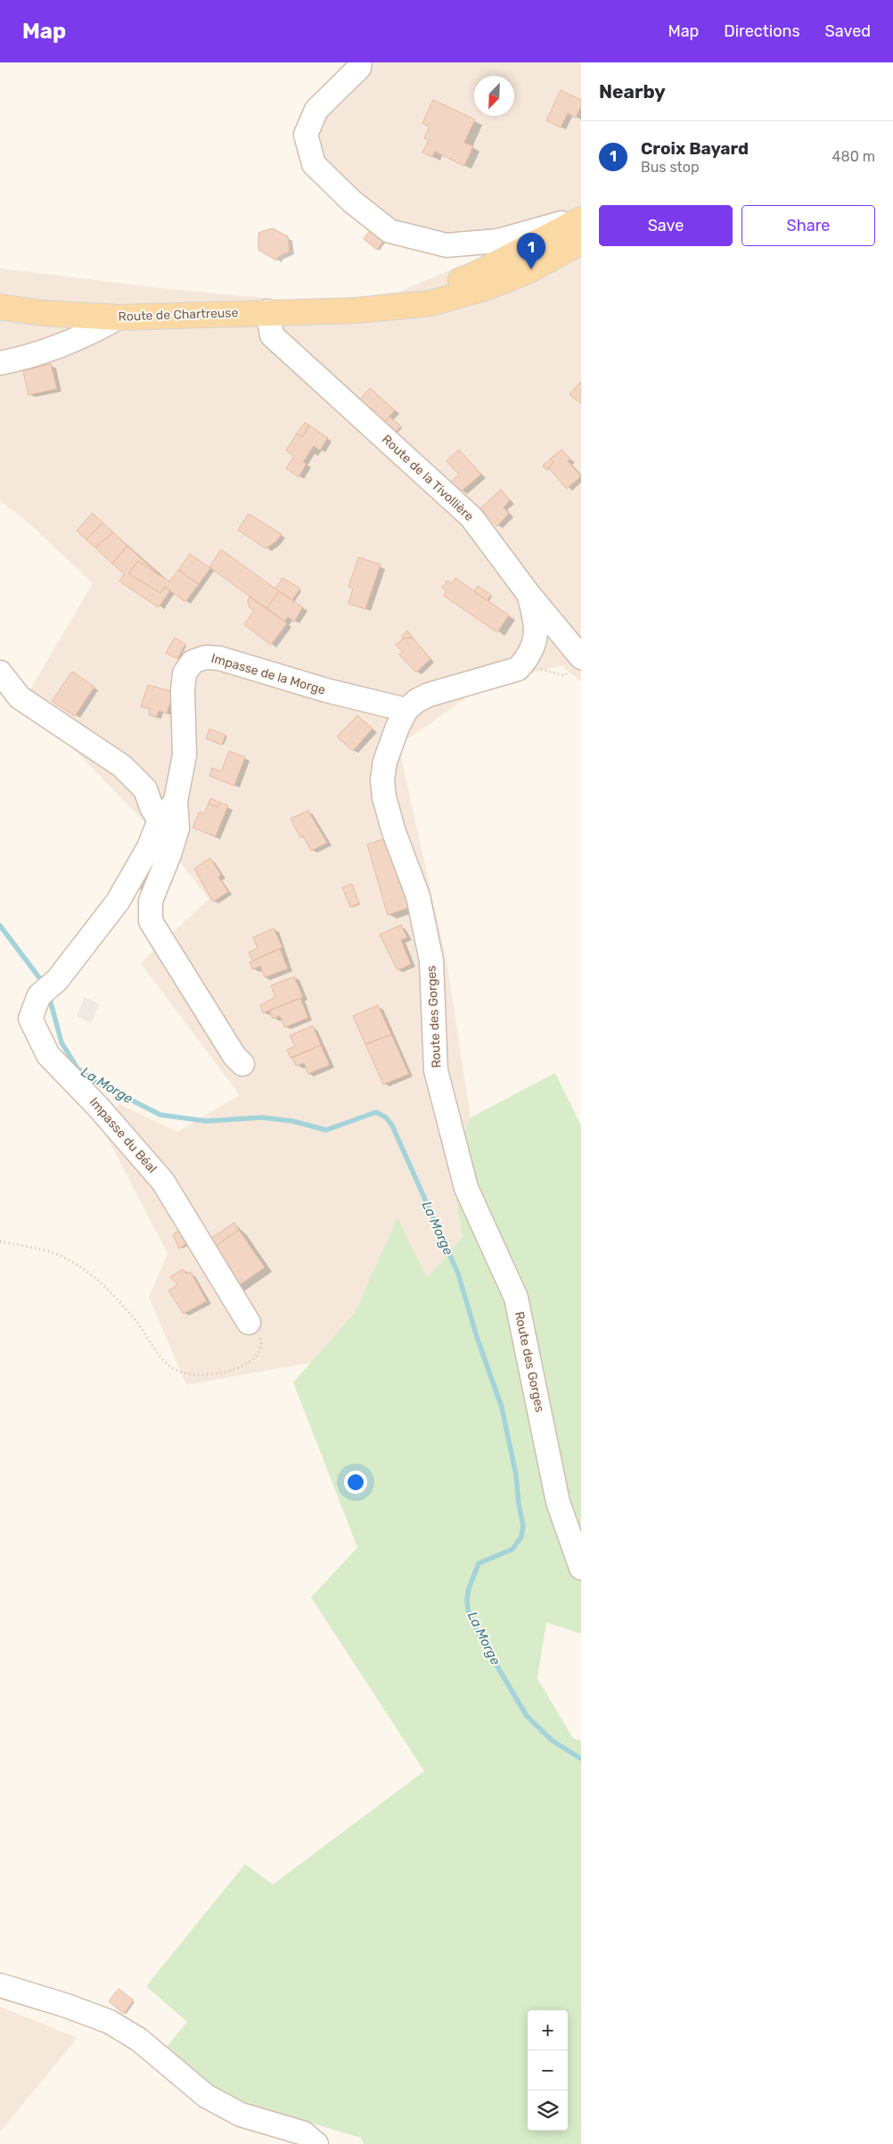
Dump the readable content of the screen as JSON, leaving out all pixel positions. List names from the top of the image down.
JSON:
{
  "streets": {
    "main road": ["Route de Chartreuse"],
    "street": [
      "Route de la Tivollière",
      "Impasse de la Morge",
      "Route des Gorges",
      "Impasse du Béal"
    ]
  },
  "crossings": [
    ["Route de Chartreuse", "Route de la Tivollière"],
    ["Impasse de la Morge", "Route des Gorges"],
    ["Impasse de la Morge", "Impasse du Béal"]
  ],
  "water": ["La Morge"],
  "north": "bottom left",
  "page": {
    "header": "Map",
    "nav": ["Map", "Directions", "Saved"],
    "heading": "Nearby",
    "list": [
      {
        "mark": "1",
        "name": "Croix Bayard",
        "note": "Bus stop",
        "value": "480 m"
      }
    ],
    "buttons": ["Save", "Share"],
    "pins": "1",
    "map_buttons": ["+", "−"]
  }
}
